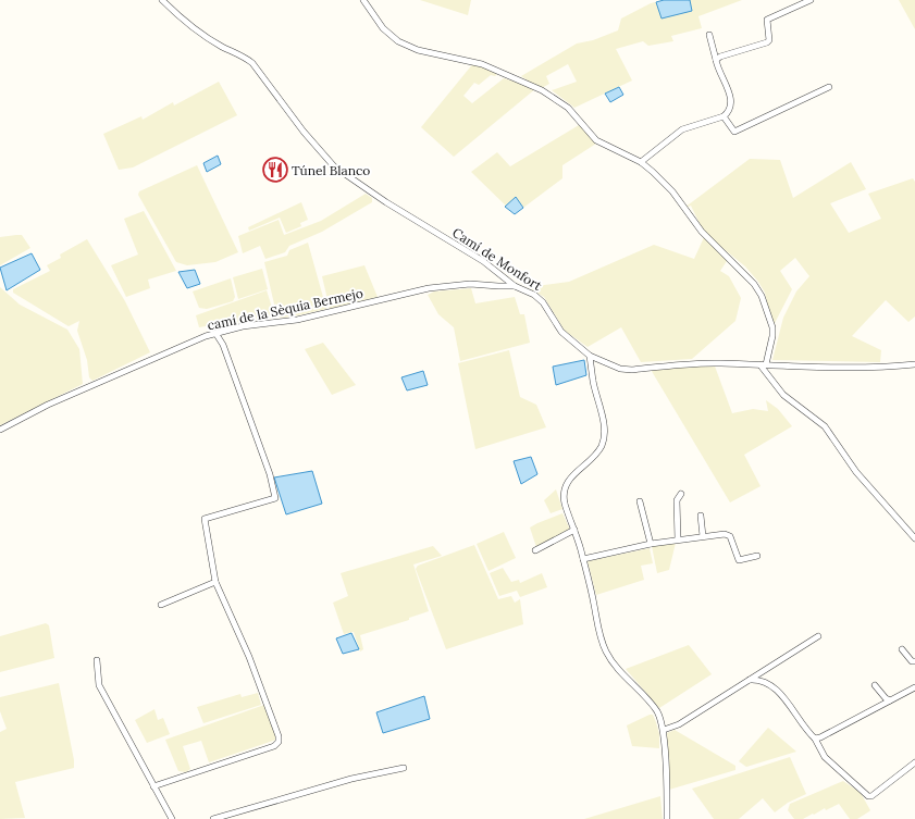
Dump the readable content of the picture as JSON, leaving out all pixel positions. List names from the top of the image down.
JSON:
{
  "streets": {
    "street": ["Camí de Monfort", "camí de la Sèquia Bermejo"]
  },
  "crossings": [
    ["Camí de Monfort", "camí de la Sèquia Bermejo"]
  ],
  "places": {
    "restaurant": ["Túnel Blanco"]
  }
}
